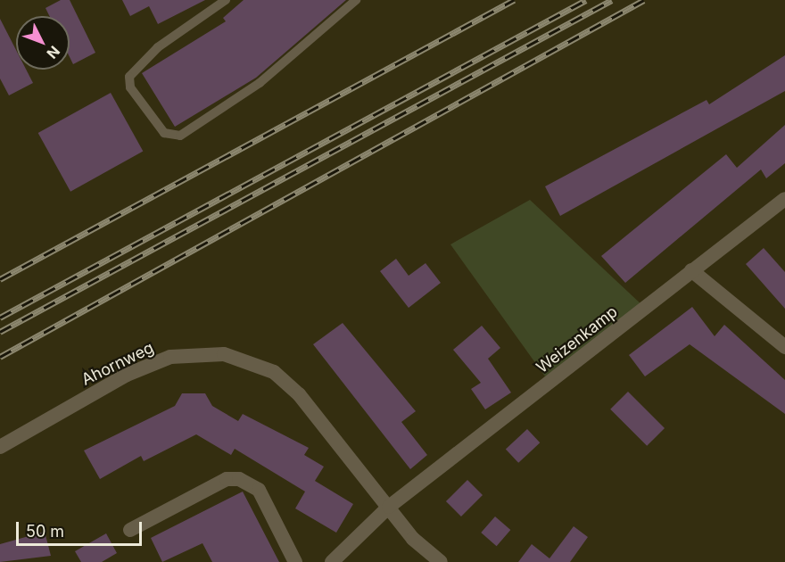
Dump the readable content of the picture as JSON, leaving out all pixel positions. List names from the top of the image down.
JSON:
{
  "streets": {
    "street": ["Weizenkamp", "Ahornweg"]
  },
  "crossings": [
    ["Weizenkamp", "Ahornweg"]
  ],
  "scale_bar": "50 m",
  "north": "bottom right"
}
